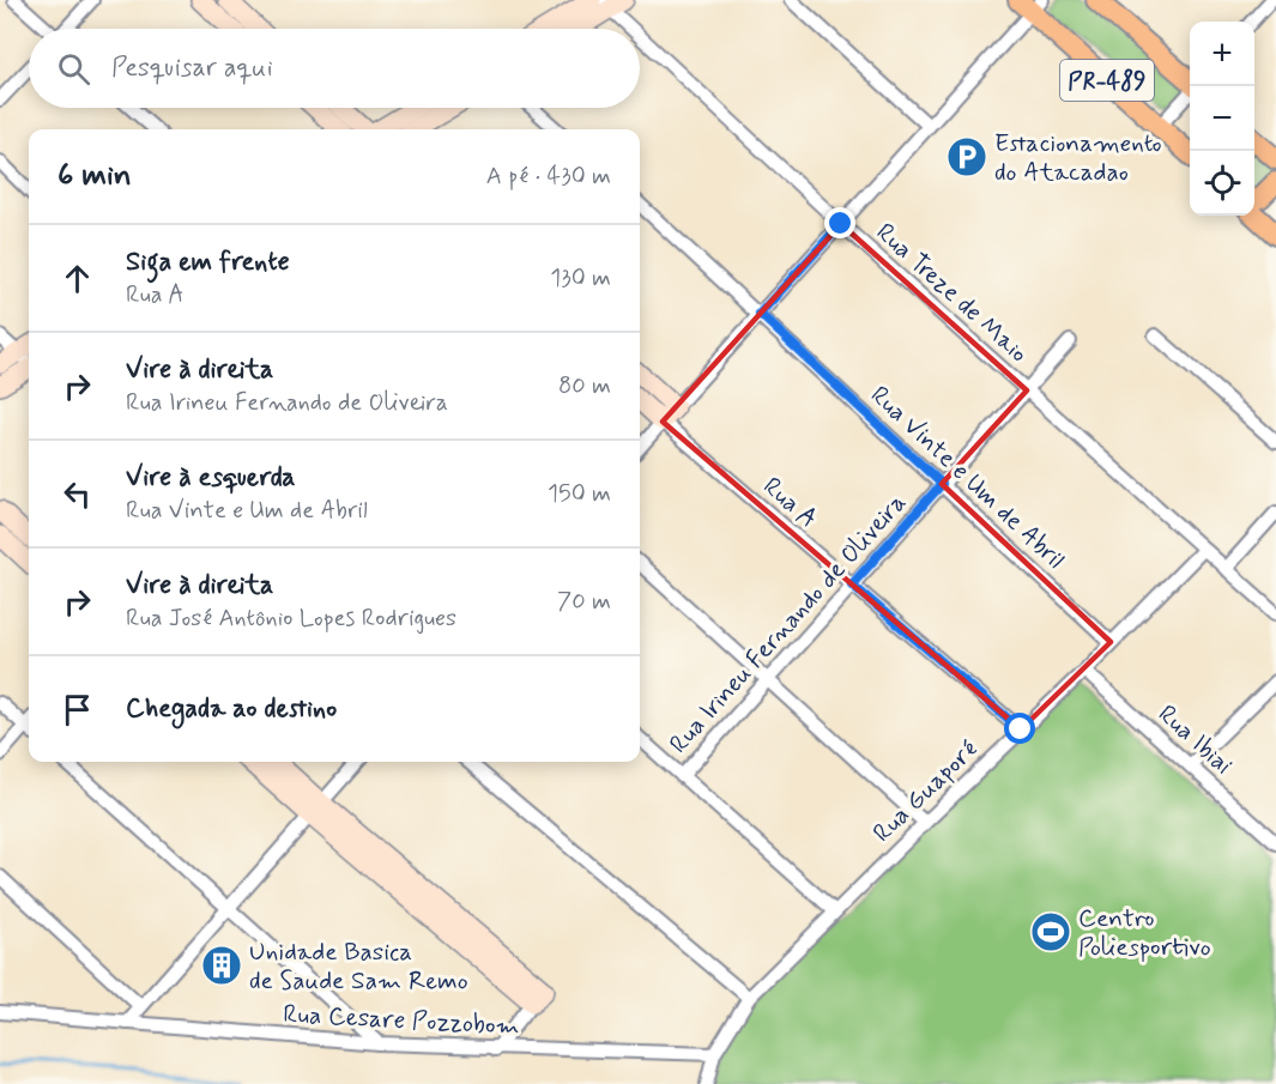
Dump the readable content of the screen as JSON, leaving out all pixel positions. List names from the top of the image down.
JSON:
{
  "streets": {
    "main road": ["PR-489"],
    "street": [
      "Rua Treze de Maio",
      "Rua Vinte e Um de Abril",
      "Rua A",
      "Rua Irineu Fernando de Oliveira",
      "Rua Ibiai",
      "Rua Guaporé",
      "Rua Cesare Pozzobom"
    ]
  },
  "crossings": [
    ["Rua Treze de Maio", "Rua Irineu Fernando de Oliveira"],
    ["Rua Treze de Maio", "Rua Guaporé"],
    ["Rua Vinte e Um de Abril", "Rua Irineu Fernando de Oliveira"],
    ["Rua Vinte e Um de Abril", "Rua Guaporé"],
    ["Rua A", "Rua Irineu Fernando de Oliveira"],
    ["Rua A", "Rua Guaporé"],
    ["Rua Ibiai", "Rua Guaporé"],
    ["Rua Guaporé", "Rua Cesare Pozzobom"]
  ],
  "places": {
    "parking": ["Estacionamento do Atacadao"],
    "sports": ["Centro Poliesportivo"],
    "building": ["Unidade Basica de Saude Sam Remo"]
  },
  "page": {
    "map_buttons": ["+", "−"],
    "search": "Pesquisar aqui",
    "heading": ["6 min", "A pé · 430 m"],
    "list": [
      ["Siga em frente", "Rua A", "130 m"],
      ["Vire à direita", "Rua Irineu Fernando de Oliveira", "80 m"],
      ["Vire à esquerda", "Rua Vinte e Um de Abril", "150 m"],
      ["Vire à direita", "Rua José Antônio Lopes Rodrigues", "70 m"],
      "Chegada ao destino"
    ]
  }
}
